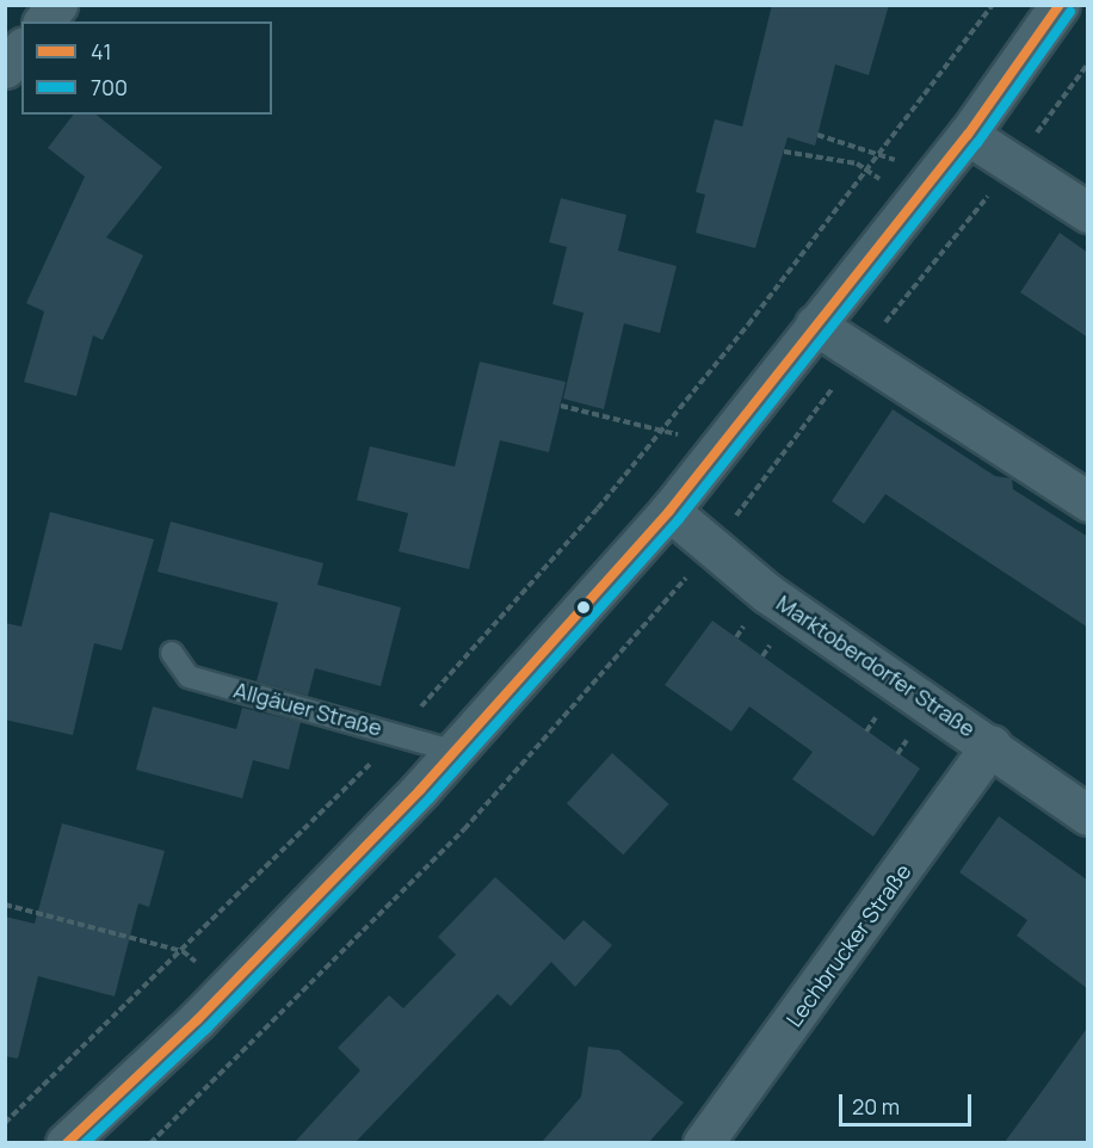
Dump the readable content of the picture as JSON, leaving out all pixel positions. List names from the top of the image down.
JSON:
{
  "streets": {
    "street": ["Marktoberdorfer Straße", "Lechbrucker Straße"],
    "lane": ["Allgäuer Straße"]
  },
  "crossings": [
    ["Marktoberdorfer Straße", "Lechbrucker Straße"]
  ],
  "lines": ["transit line 41", "transit line 700"],
  "legend": ["41", "700"],
  "scale_bar": "20 m"
}
